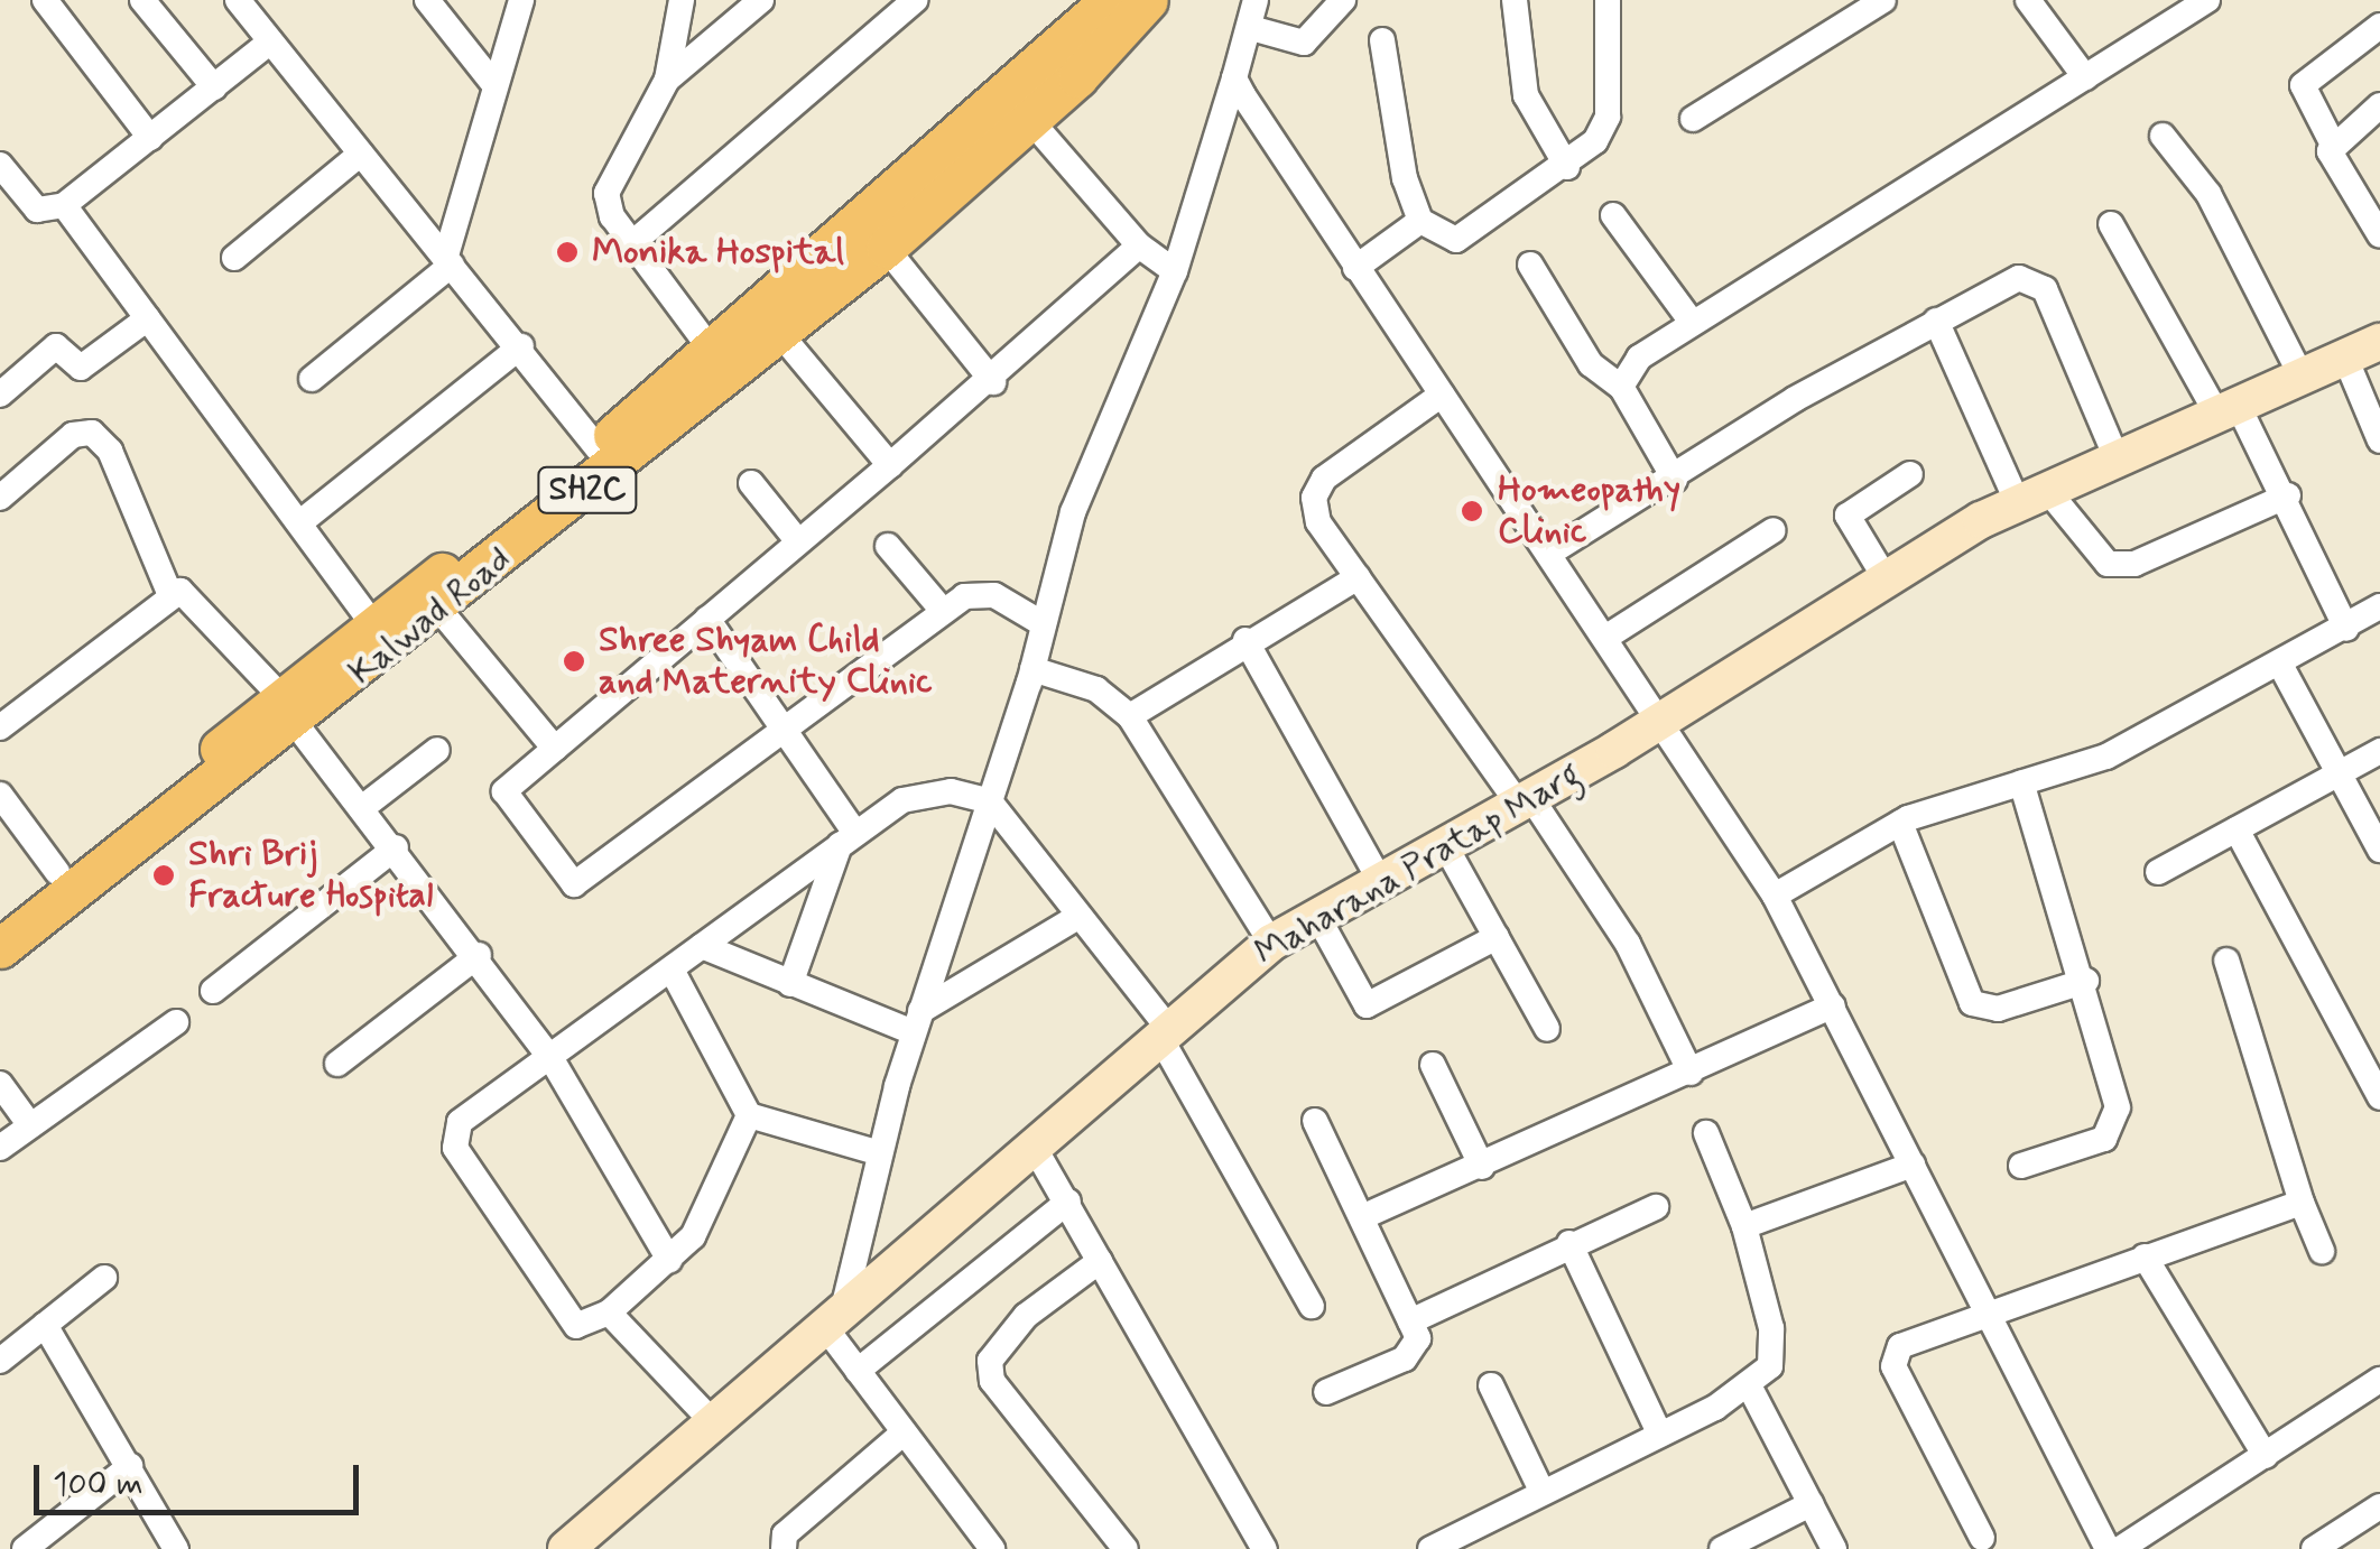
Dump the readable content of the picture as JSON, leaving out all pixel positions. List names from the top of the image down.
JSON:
{
  "streets": {
    "main road": ["SH2C", "Kalwad Road"],
    "street": ["Maharana Pratap Marg"]
  },
  "places": [
    "Monika Hospital",
    "Homeopathy Clinic",
    "Shree Shyam Child and Maternity Clinic",
    "Shri Brij Fracture Hospital"
  ],
  "scale_bar": "100 m"
}
